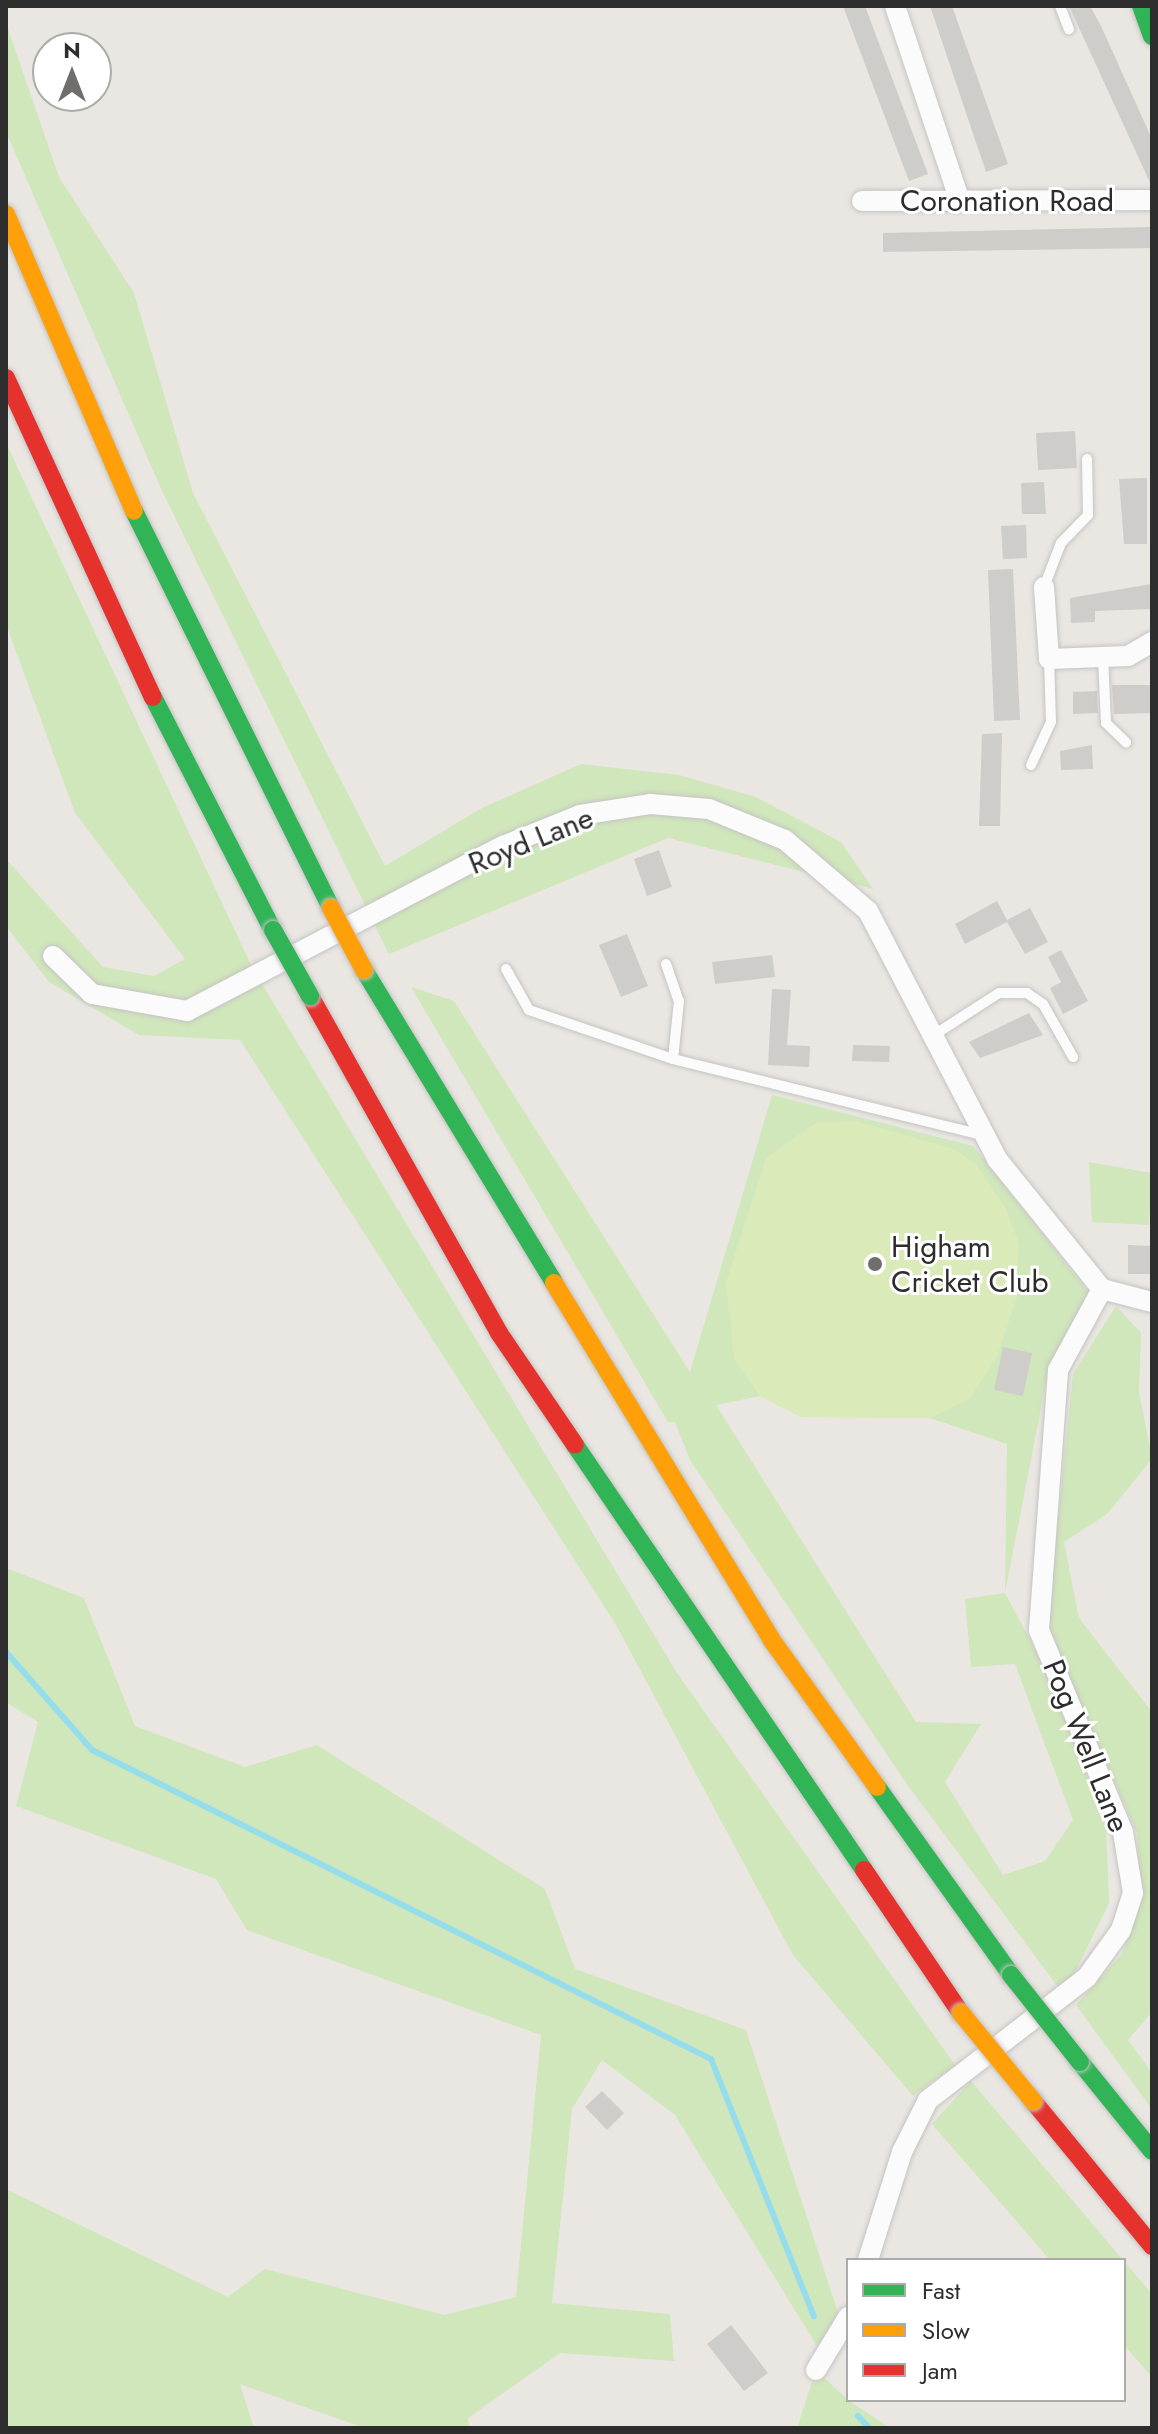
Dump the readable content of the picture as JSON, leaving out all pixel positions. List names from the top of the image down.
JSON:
{
  "streets": {
    "street": ["Coronation Road", "Royd Lane", "Pog Well Lane"]
  },
  "crossings": [
    ["Royd Lane", "Pog Well Lane"]
  ],
  "places": ["Higham Cricket Club"],
  "legend": ["Fast", "Slow", "Jam"],
  "north": "top"
}
